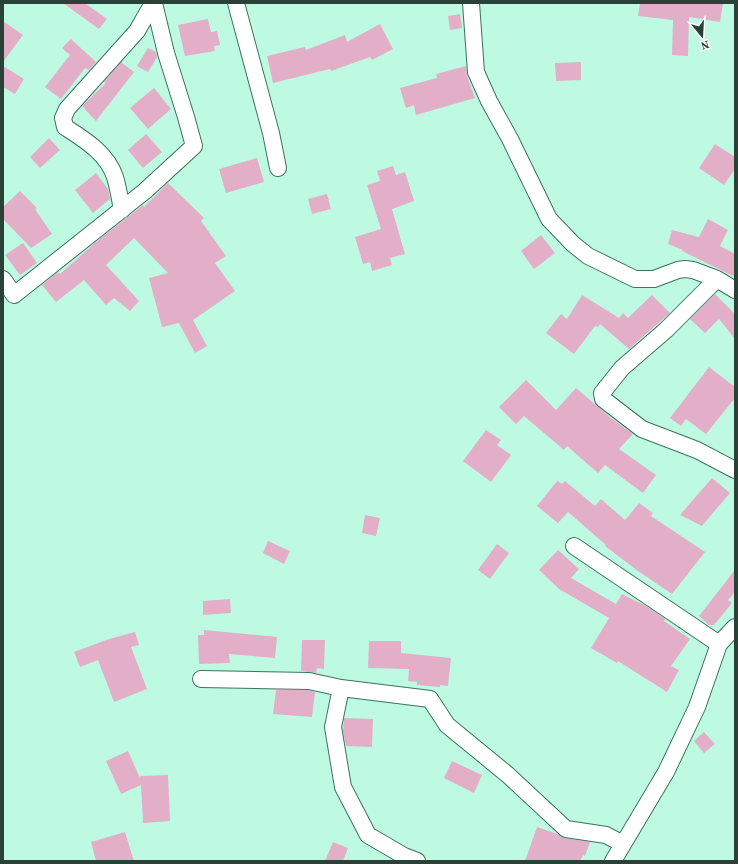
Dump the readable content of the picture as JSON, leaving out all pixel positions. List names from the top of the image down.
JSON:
{
  "north": "bottom"
}
